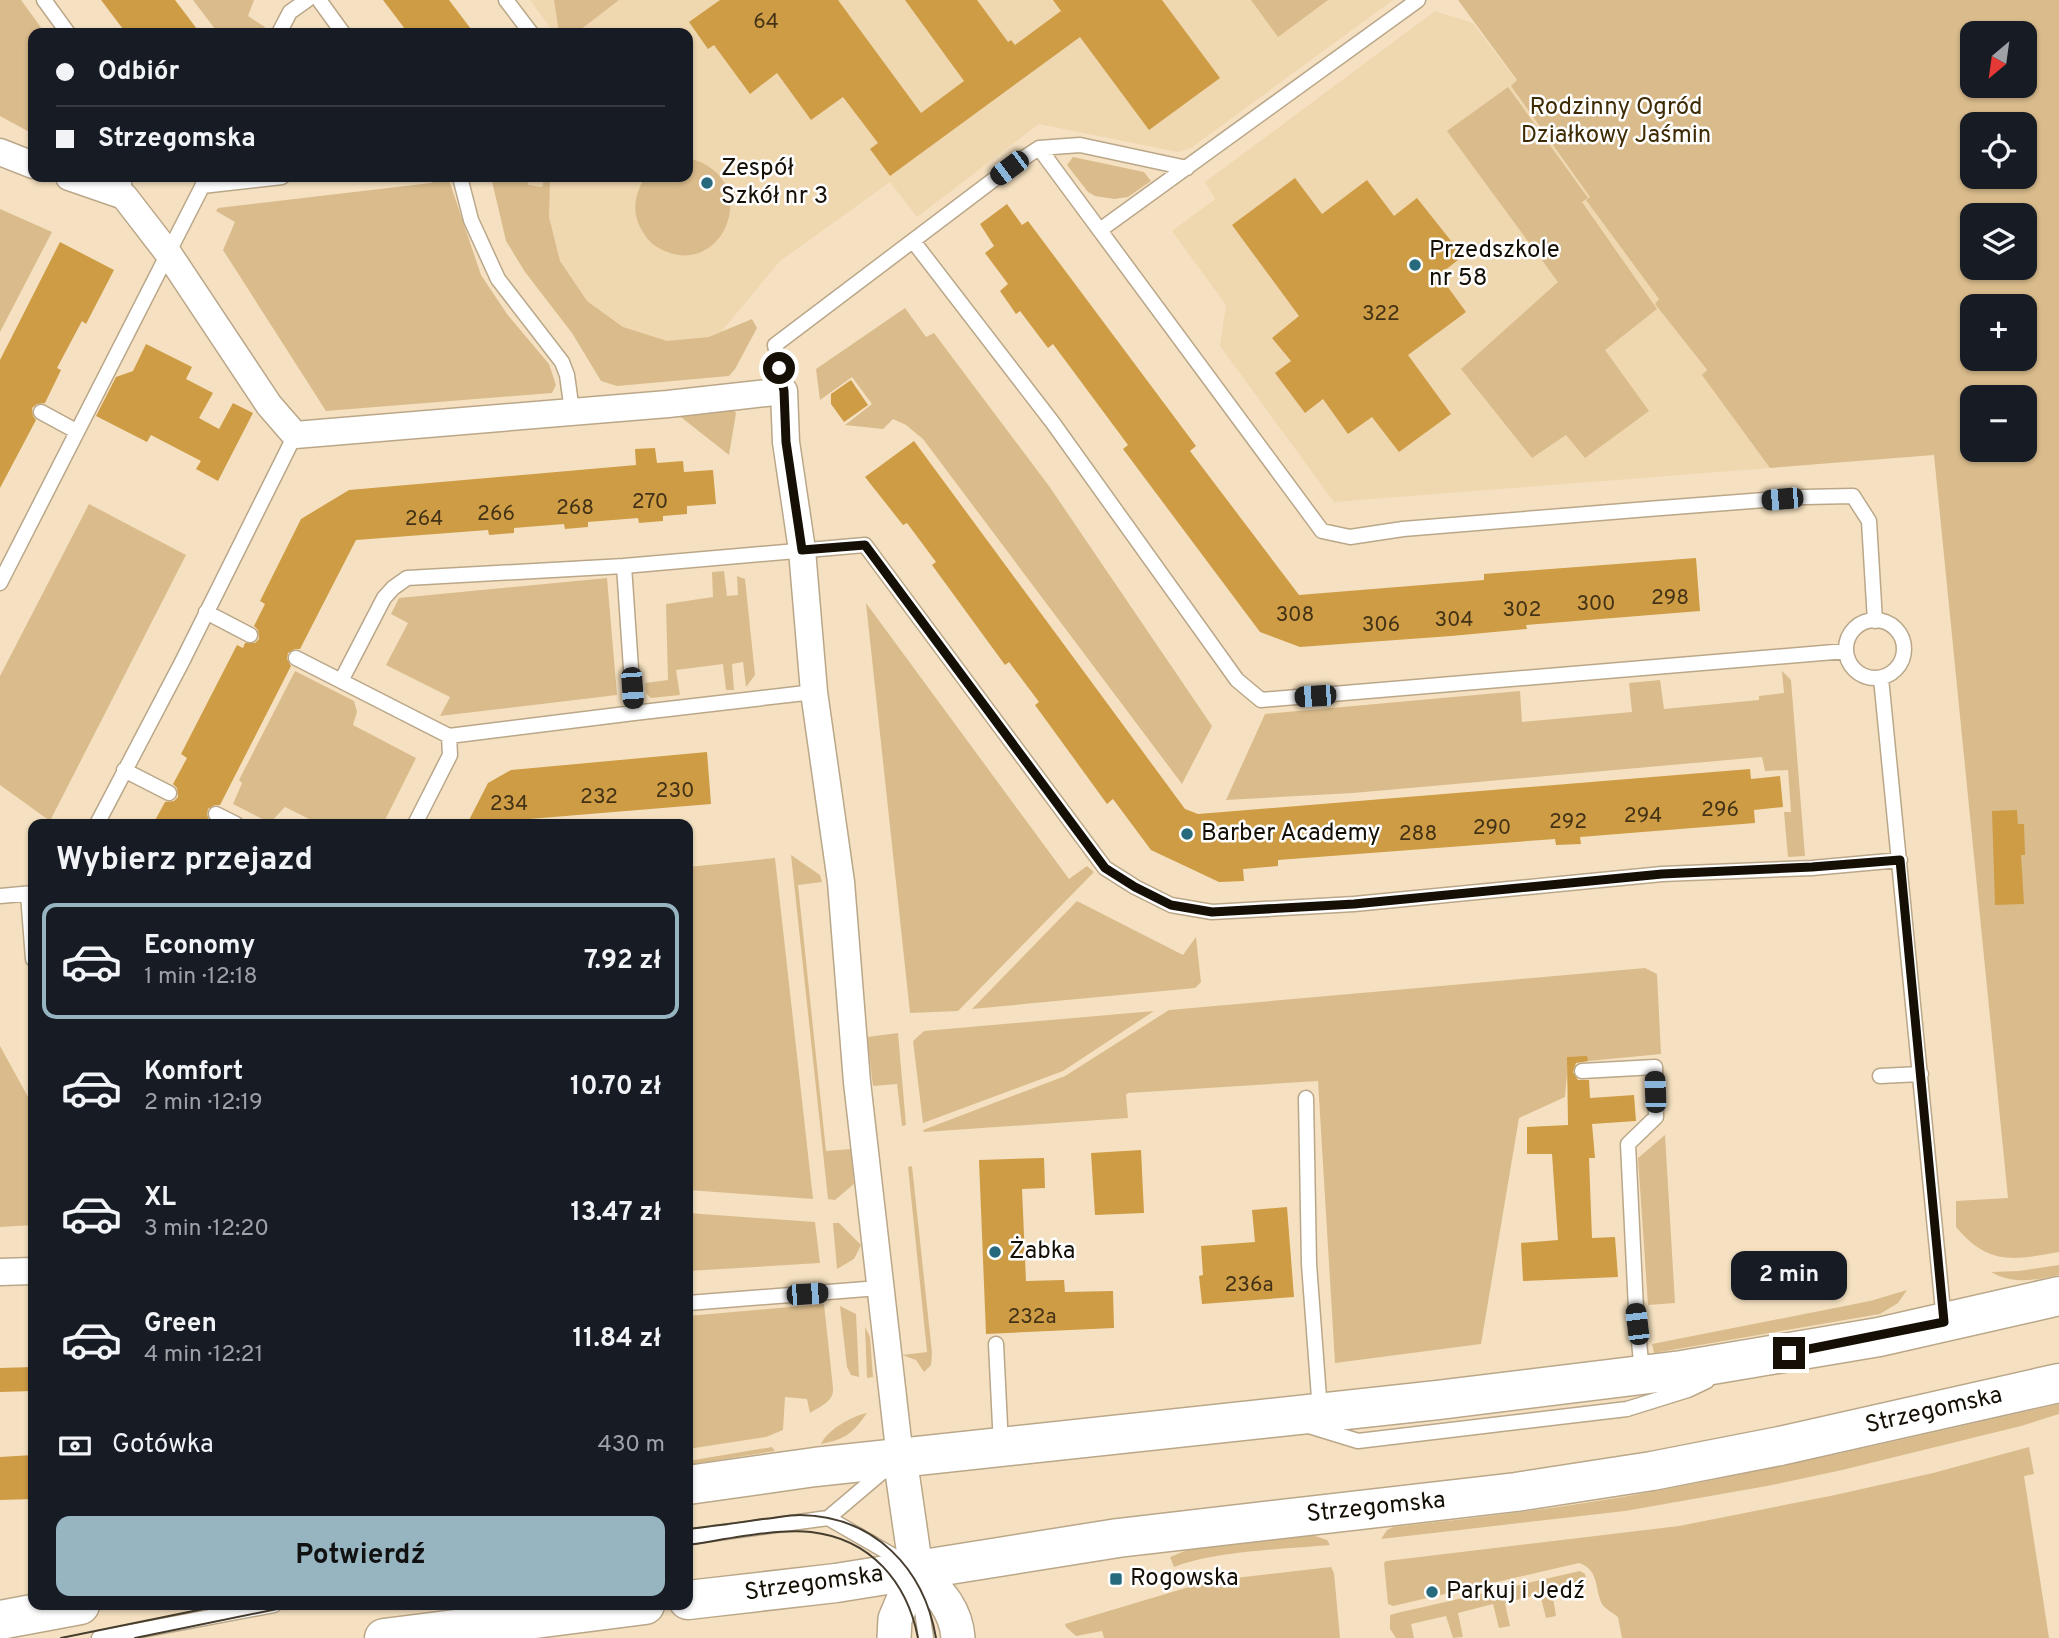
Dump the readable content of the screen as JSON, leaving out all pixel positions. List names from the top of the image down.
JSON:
{
  "streets": {
    "main road": ["Strzegomska"]
  },
  "parks": ["Rodzinny Ogród Działkowy Jaśmin"],
  "places": {
    "other": [
      "Zespół Szkół nr 3",
      "Przedszkole nr 58",
      "Barber Academy",
      "Żabka",
      "Parkuj i Jedź"
    ],
    "transit": ["Rogowska"]
  },
  "house_numbers": [
    "64",
    "322",
    "270",
    "268",
    "266",
    "264",
    "298",
    "300",
    "302",
    "308",
    "304",
    "306",
    "230",
    "232",
    "234",
    "296",
    "294",
    "292",
    "290",
    "288",
    "236a",
    "232a"
  ],
  "north": "bottom left",
  "page": {
    "map_buttons": ["+", "−"],
    "banner": ["Odbiór", "Strzegomska"],
    "heading": "Wybierz przejazd",
    "list": [
      {
        "name": "Economy",
        "note": "1 min · 12:18",
        "value": "7.92 zł"
      },
      {
        "name": "Komfort",
        "note": "2 min · 12:19",
        "value": "10.70 zł"
      },
      {
        "name": "XL",
        "note": "3 min · 12:20",
        "value": "13.47 zł"
      },
      {
        "name": "Green",
        "note": "4 min · 12:21",
        "value": "11.84 zł"
      }
    ],
    "bubble": "2 min",
    "pay": ["Gotówka", "430 m"],
    "buttons": "Potwierdź"
  }
}
